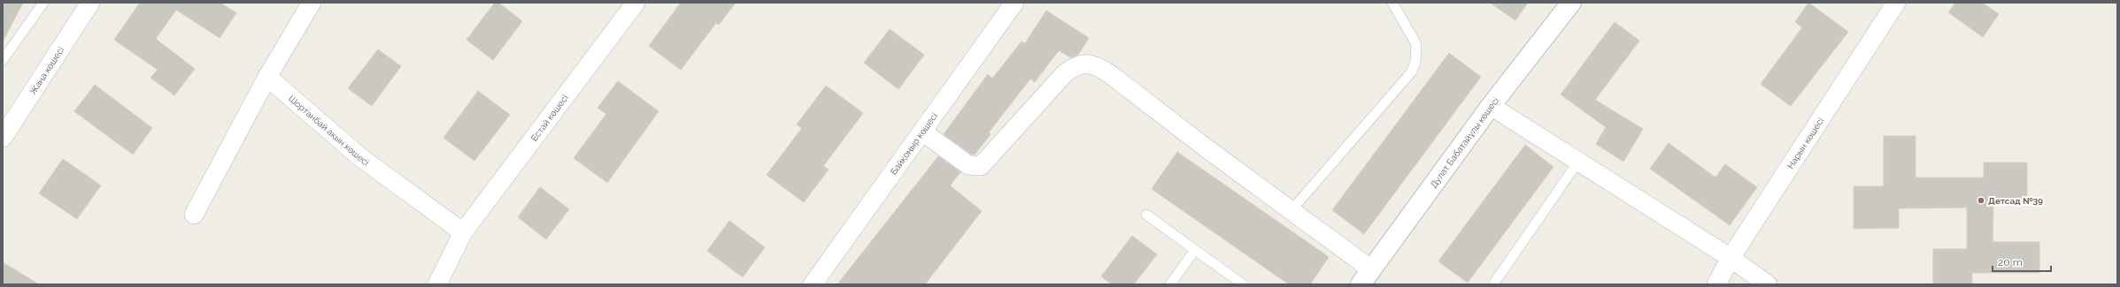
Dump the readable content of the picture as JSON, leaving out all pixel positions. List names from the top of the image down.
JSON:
{
  "streets": {
    "street": [
      "Жаңа көшесі",
      "Естай көшесі",
      "Шортанбай ақын көшесі",
      "Дулат Бабатайұлы көшесі",
      "Байқоңыр көшесі",
      "Нарын көшесі"
    ]
  },
  "crossings": [
    ["Естай көшесі", "Шортанбай ақын көшесі"]
  ],
  "places": ["Детсад №39"],
  "scale_bar": "20 m"
}
